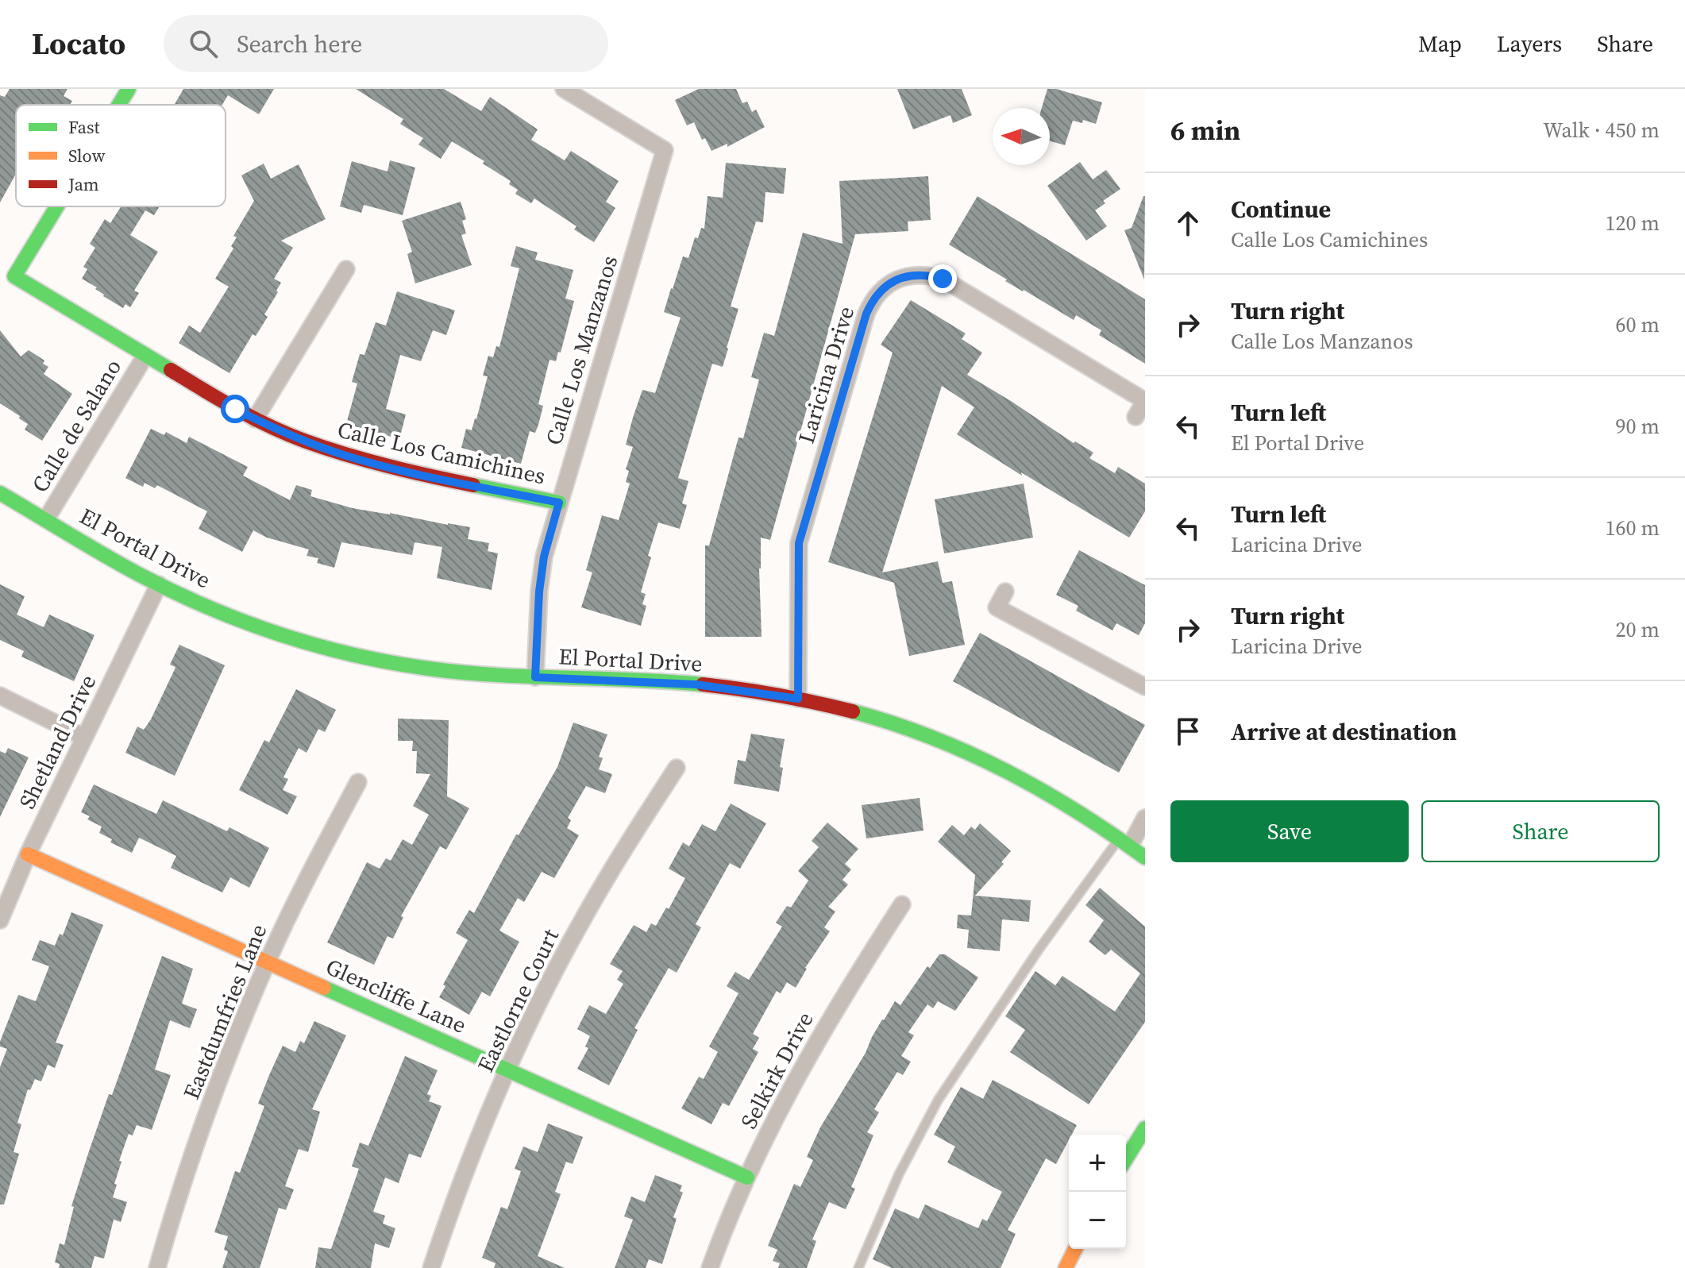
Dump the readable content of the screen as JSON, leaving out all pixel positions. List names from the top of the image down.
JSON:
{
  "streets": {
    "street": [
      "Calle Los Manzanos",
      "Laricina Drive",
      "Calle de Salano",
      "Calle Los Camichines",
      "El Portal Drive",
      "Shetland Drive",
      "Glencliffe Lane",
      "Eastlorne Court",
      "Eastdumfries Lane",
      "Selkirk Drive"
    ]
  },
  "crossings": [
    ["Calle Los Manzanos", "Calle Los Camichines"],
    ["Calle Los Manzanos", "El Portal Drive"],
    ["Laricina Drive", "El Portal Drive"],
    ["Calle de Salano", "Calle Los Camichines"],
    ["Calle de Salano", "El Portal Drive"],
    ["El Portal Drive", "Shetland Drive"],
    ["Shetland Drive", "Glencliffe Lane"],
    ["Glencliffe Lane", "Eastlorne Court"],
    ["Glencliffe Lane", "Eastdumfries Lane"],
    ["Glencliffe Lane", "Selkirk Drive"]
  ],
  "legend": ["Fast", "Slow", "Jam"],
  "north": "left",
  "page": {
    "header": "Locato",
    "search": "Search here",
    "nav": ["Map", "Layers", "Share"],
    "heading": ["6 min", "Walk · 450 m"],
    "list": [
      ["Continue", "Calle Los Camichines", "120 m"],
      ["Turn right", "Calle Los Manzanos", "60 m"],
      ["Turn left", "El Portal Drive", "90 m"],
      ["Turn left", "Laricina Drive", "160 m"],
      ["Turn right", "Laricina Drive", "20 m"],
      "Arrive at destination"
    ],
    "buttons": ["Save", "Share"],
    "map_buttons": ["+", "−"]
  }
}
